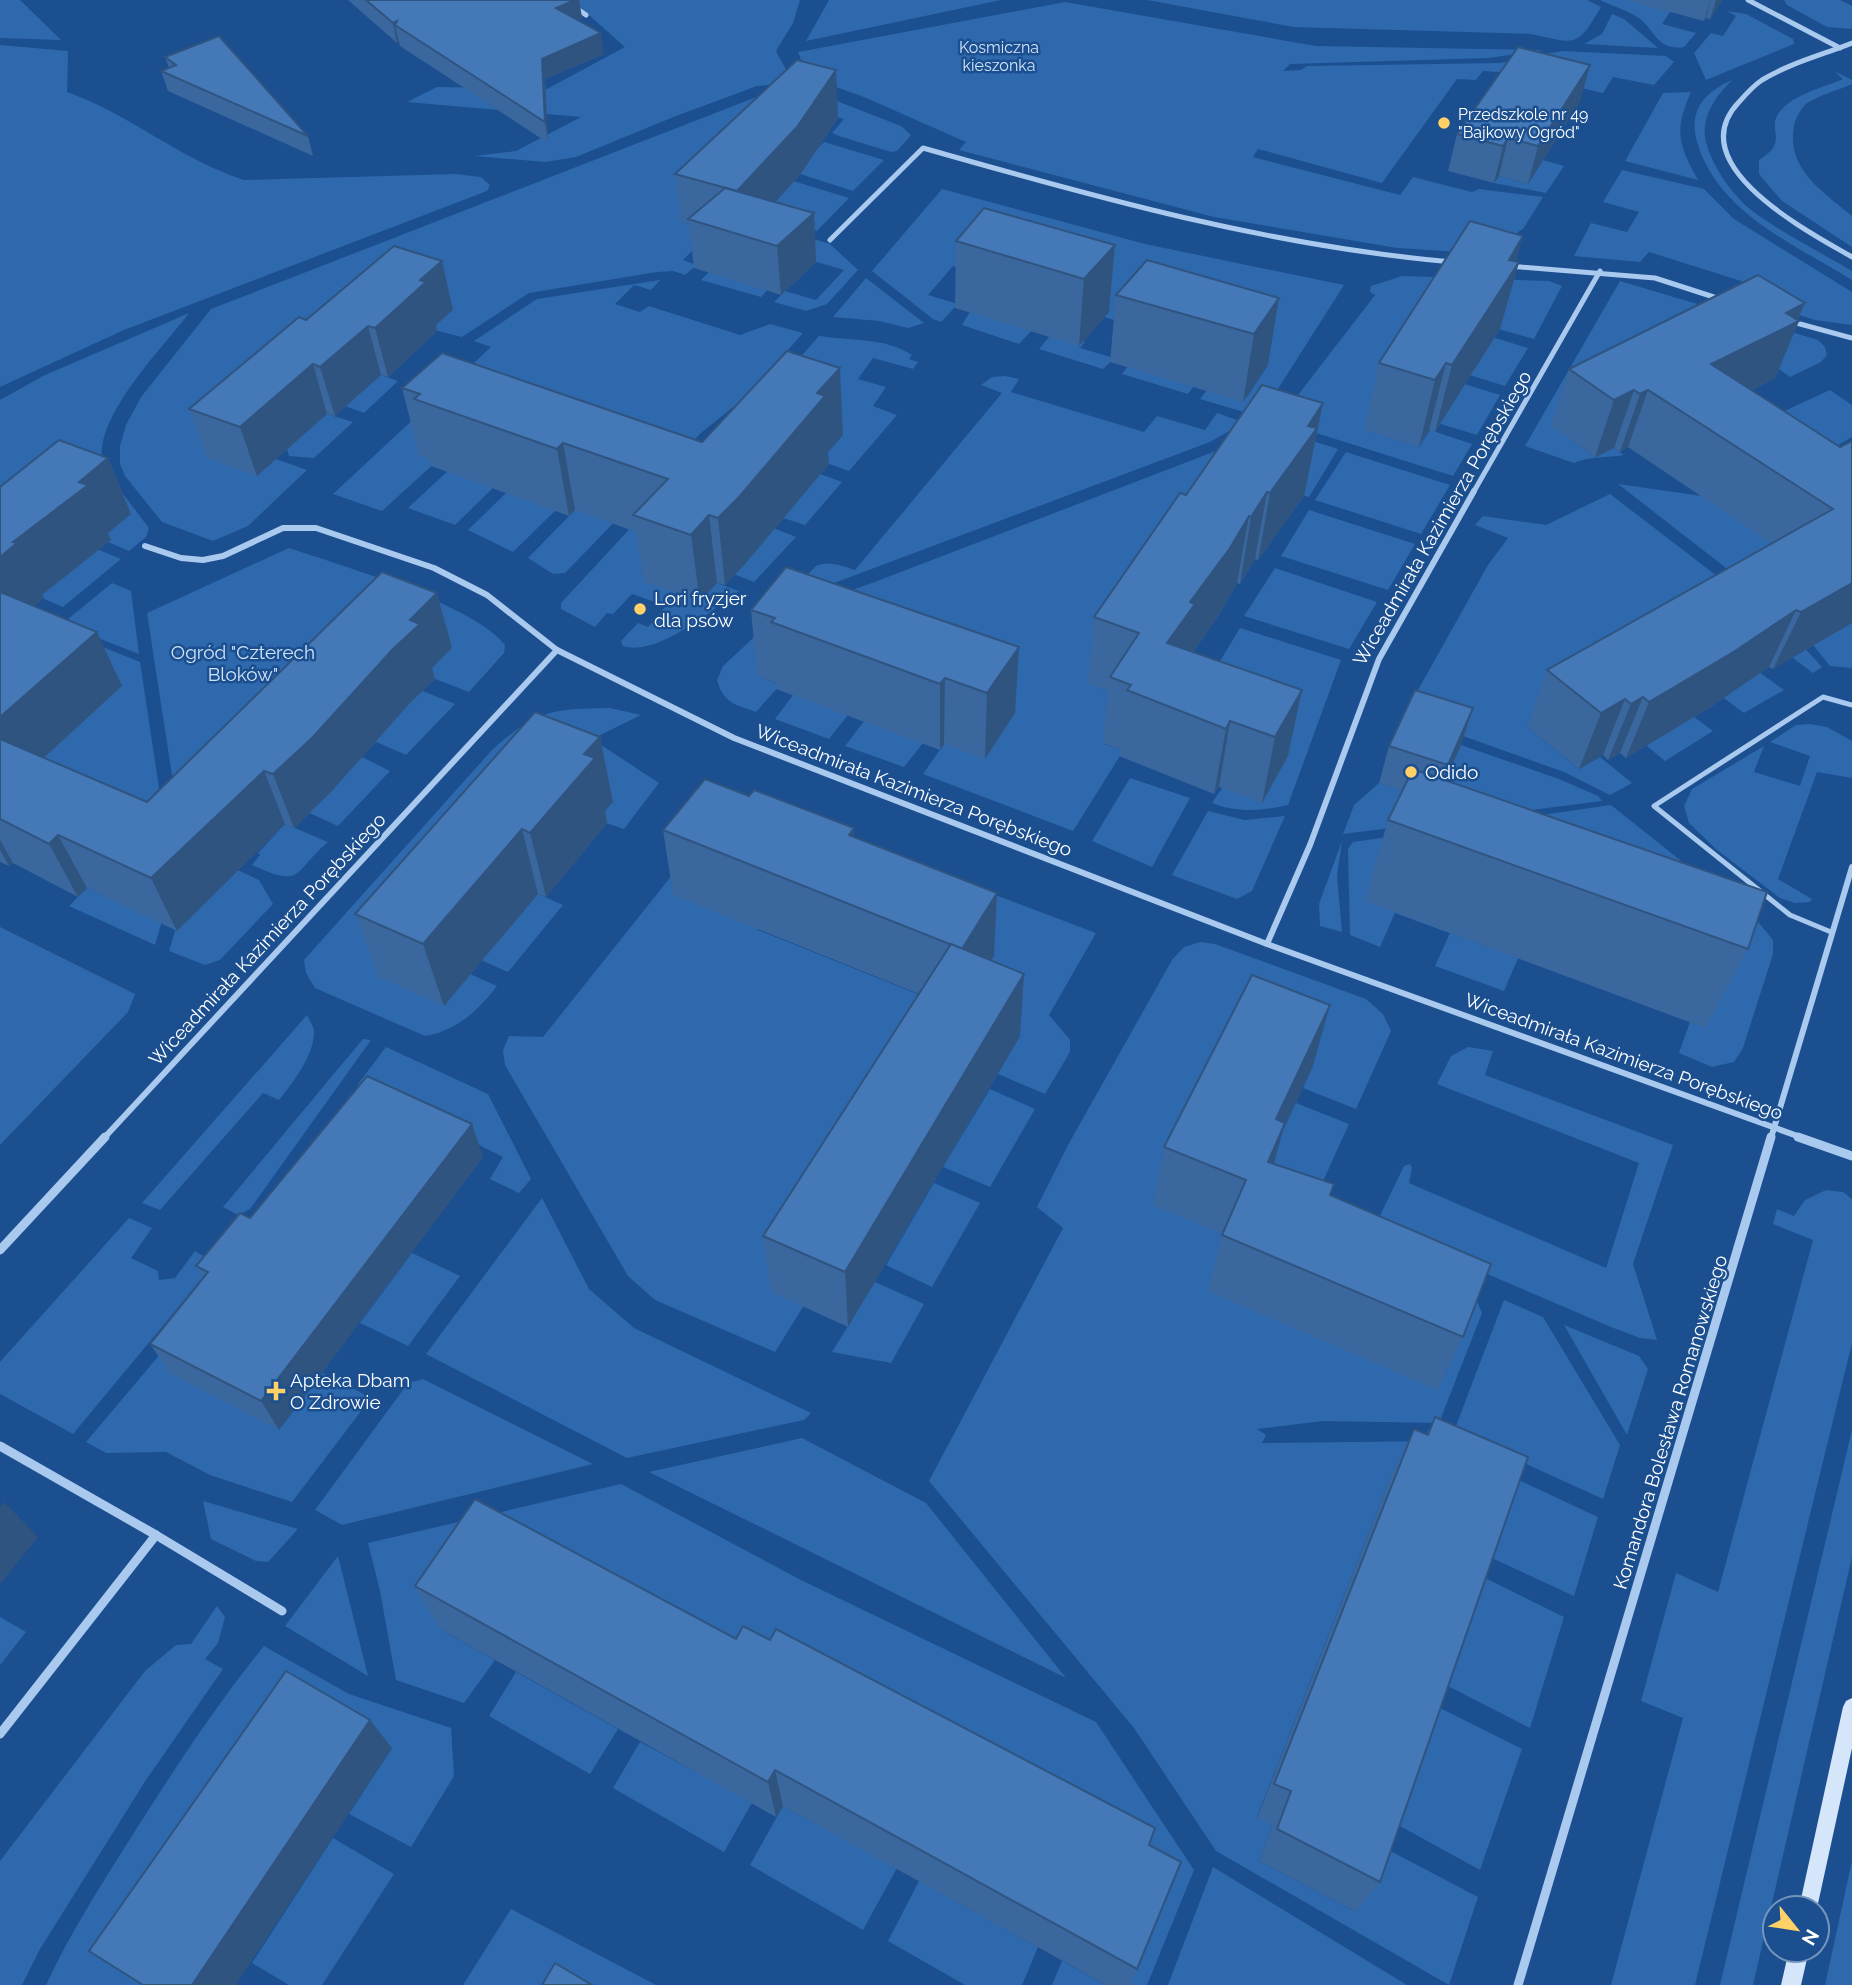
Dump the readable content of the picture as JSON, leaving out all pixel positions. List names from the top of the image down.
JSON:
{
  "streets": {
    "street": ["Wiceadmirała Kazimierza Porębskiego", "Komandora Bolesława Romanowskiego"]
  },
  "crossings": [
    ["Wiceadmirała Kazimierza Porębskiego", "Komandora Bolesława Romanowskiego"]
  ],
  "parks": ["Kosmiczna kieszonka", "Ogród \"Czterech Bloków\""],
  "places": {
    "other": ["Przedszkole nr 49 \"Bajkowy Ogród\"", "Lori fryzjer dla psów", "Odido"],
    "health": ["Apteka Dbam O Zdrowie"]
  },
  "north": "bottom right"
}
